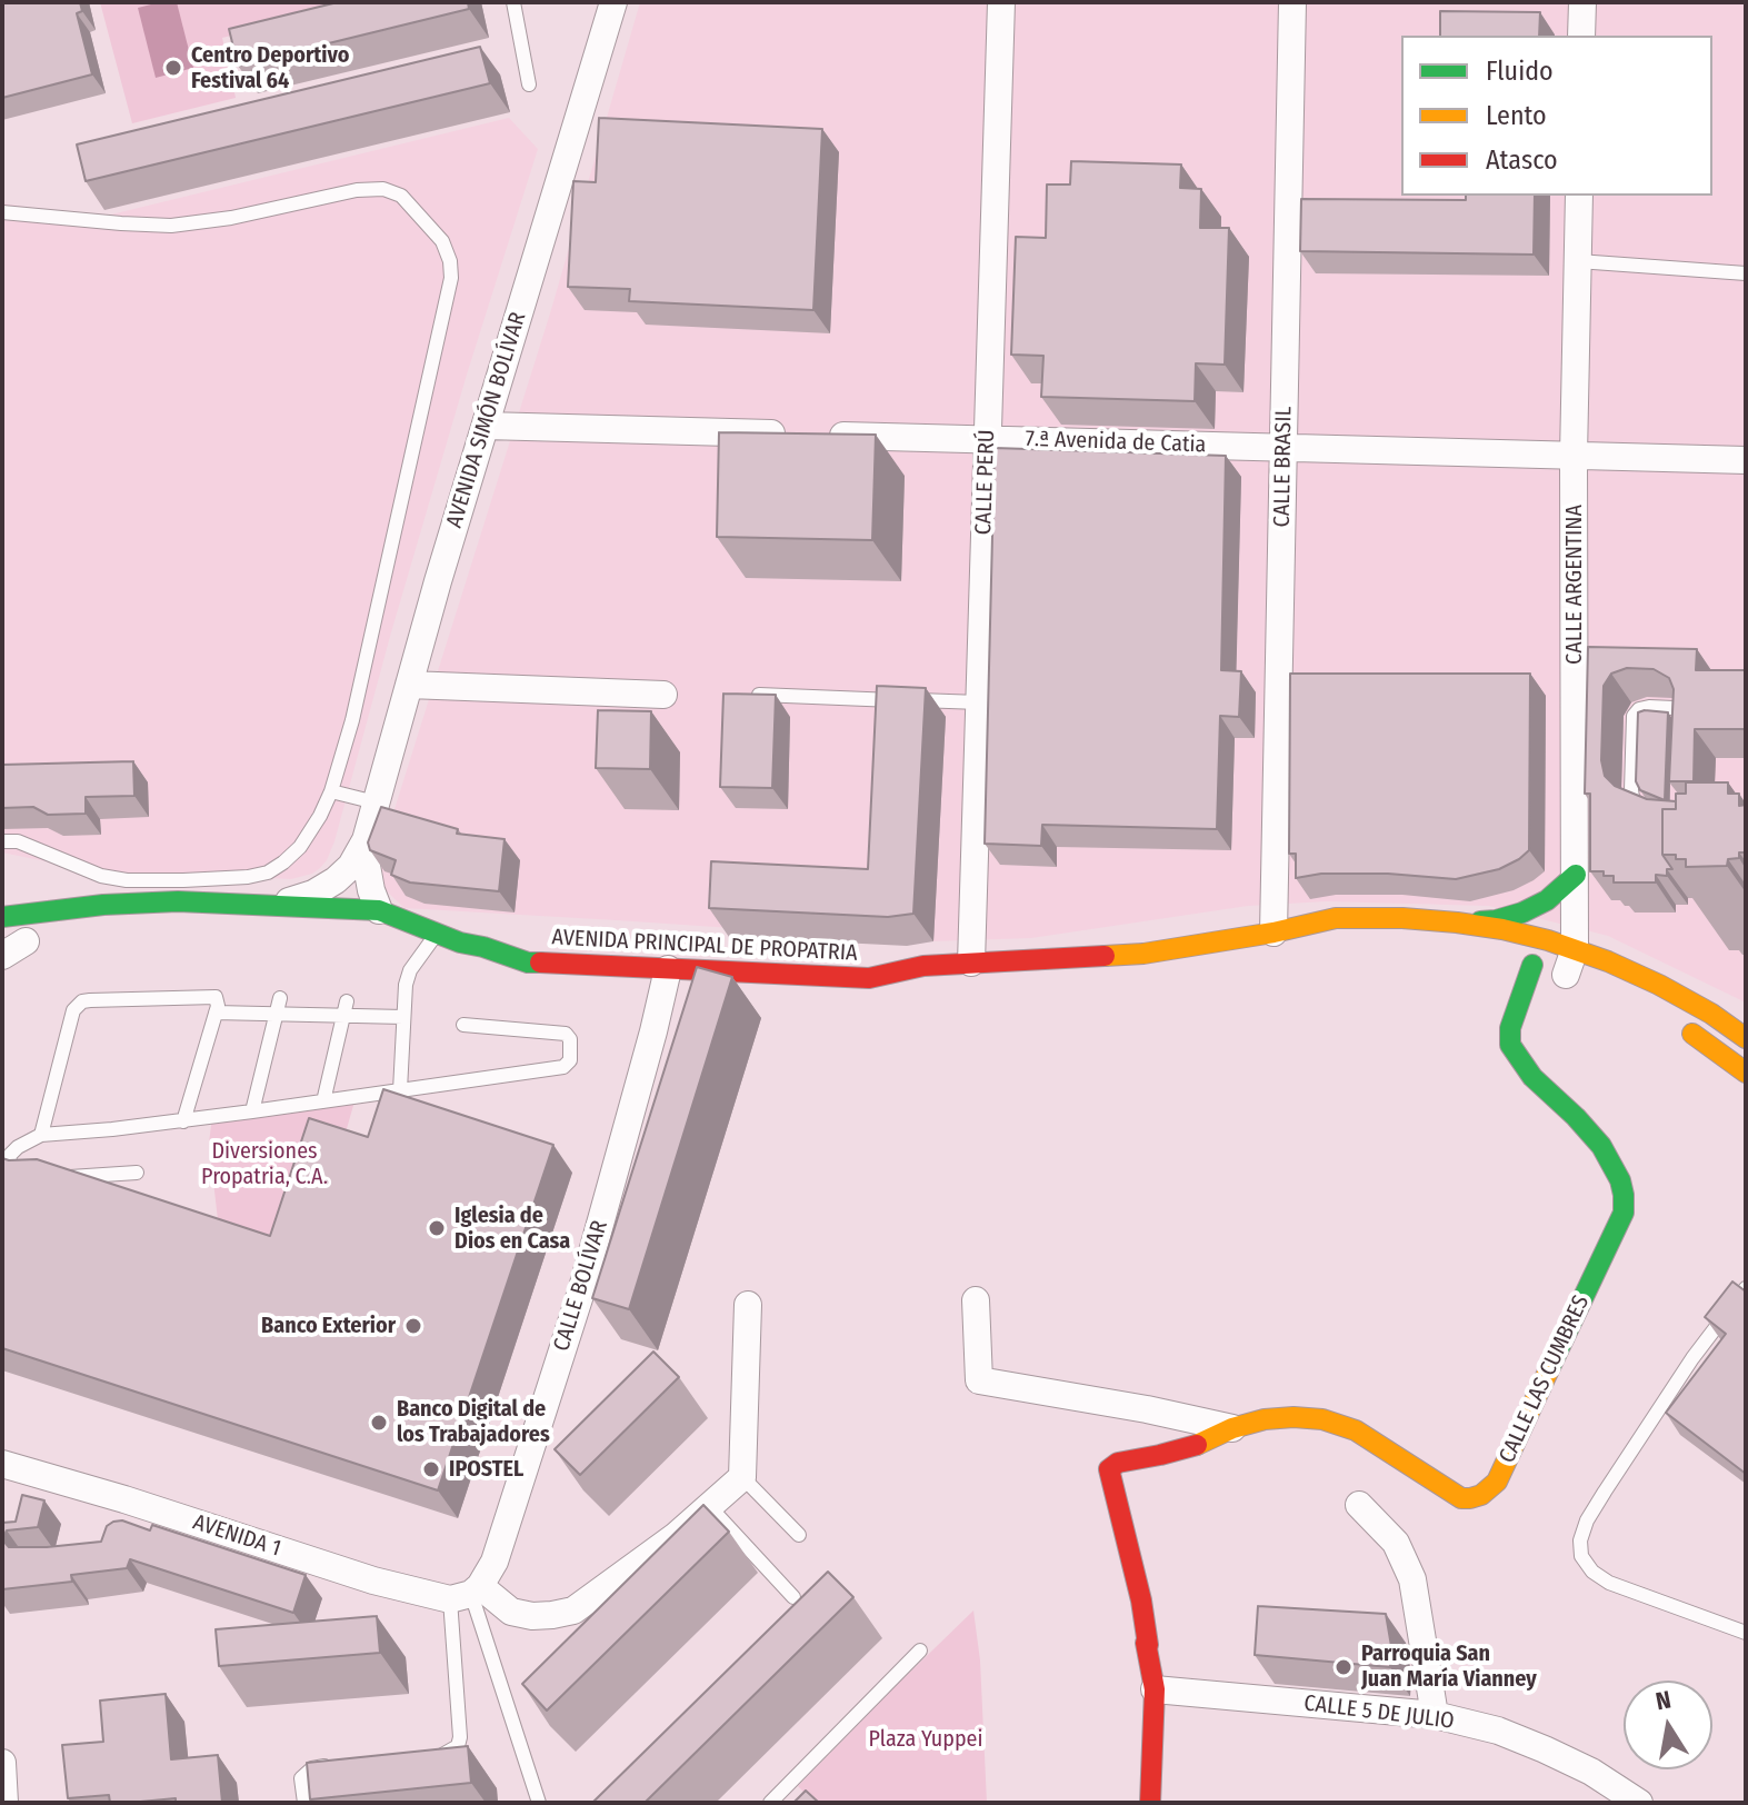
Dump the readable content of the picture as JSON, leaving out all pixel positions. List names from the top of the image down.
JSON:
{
  "streets": {
    "main road": ["AVENIDA PRINCIPAL DE PROPATRIA", "CALLE LAS CUMBRES"],
    "street": [
      "AVENIDA SIMÓN BOLÍVAR",
      "7.ª Avenida de Catia",
      "CALLE BRASIL",
      "CALLE PERÚ",
      "CALLE ARGENTINA",
      "CALLE BOLÍVAR",
      "AVENIDA 1",
      "CALLE 5 DE JULIO"
    ]
  },
  "crossings": [
    ["AVENIDA SIMÓN BOLÍVAR", "7.ª Avenida de Catia"],
    ["AVENIDA SIMÓN BOLÍVAR", "AVENIDA PRINCIPAL DE PROPATRIA"],
    ["7.ª Avenida de Catia", "CALLE BRASIL"],
    ["7.ª Avenida de Catia", "CALLE PERÚ"],
    ["7.ª Avenida de Catia", "CALLE ARGENTINA"],
    ["CALLE BRASIL", "AVENIDA PRINCIPAL DE PROPATRIA"],
    ["CALLE PERÚ", "AVENIDA PRINCIPAL DE PROPATRIA"],
    ["CALLE ARGENTINA", "AVENIDA PRINCIPAL DE PROPATRIA"],
    ["AVENIDA PRINCIPAL DE PROPATRIA", "CALLE BOLÍVAR"],
    ["AVENIDA PRINCIPAL DE PROPATRIA", "CALLE LAS CUMBRES"],
    ["CALLE BOLÍVAR", "AVENIDA 1"]
  ],
  "parks": ["Diversiones Propatria, C.A.", "Plaza Yuppei"],
  "places": [
    "Centro Deportivo Festival 64",
    "Iglesia de Dios en Casa",
    "Banco Exterior",
    "Banco Digital de los Trabajadores",
    "IPOSTEL",
    "Parroquia San Juan María Vianney"
  ],
  "legend": ["Fluido", "Lento", "Atasco"],
  "north": "top"
}
